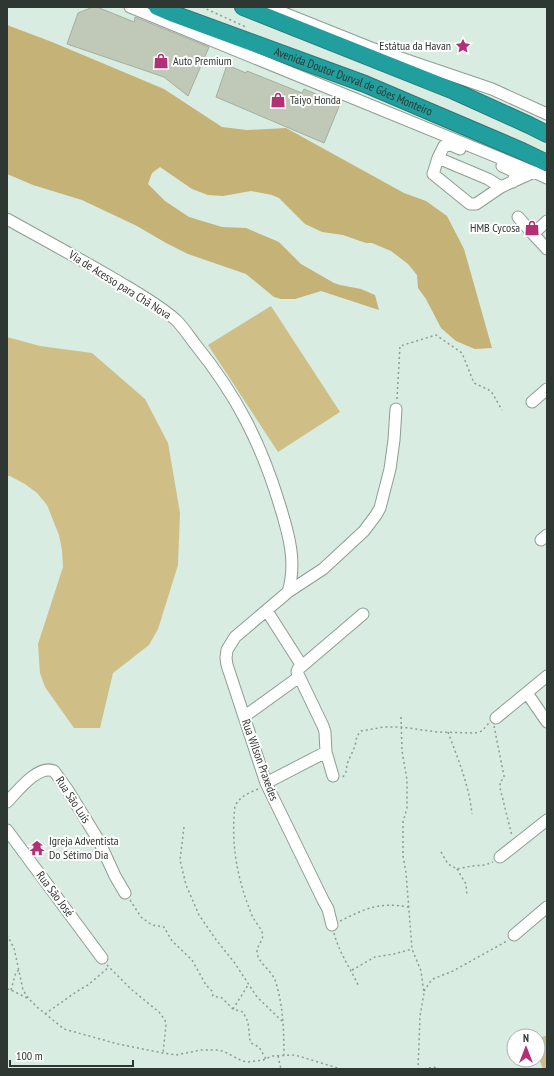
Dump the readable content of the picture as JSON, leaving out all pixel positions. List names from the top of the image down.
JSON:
{
  "streets": {
    "highway": ["Avenida Doutor Durval de Góes Monteiro"],
    "street": [
      "Via de Acesso para Chã Nova",
      "Rua Wilson Praxedes",
      "Rua São Luís",
      "Rua São José"
    ]
  },
  "crossings": [
    ["Via de Acesso para Chã Nova", "Rua Wilson Praxedes"]
  ],
  "places": {
    "place": ["Estátua da Havan"],
    "shop": ["Auto Premium", "Taiyo Honda", "HMB Cycosa"],
    "temple": ["Igreja Adventista Do Sétimo Dia"]
  },
  "scale_bar": "100 m",
  "north": "top"
}
